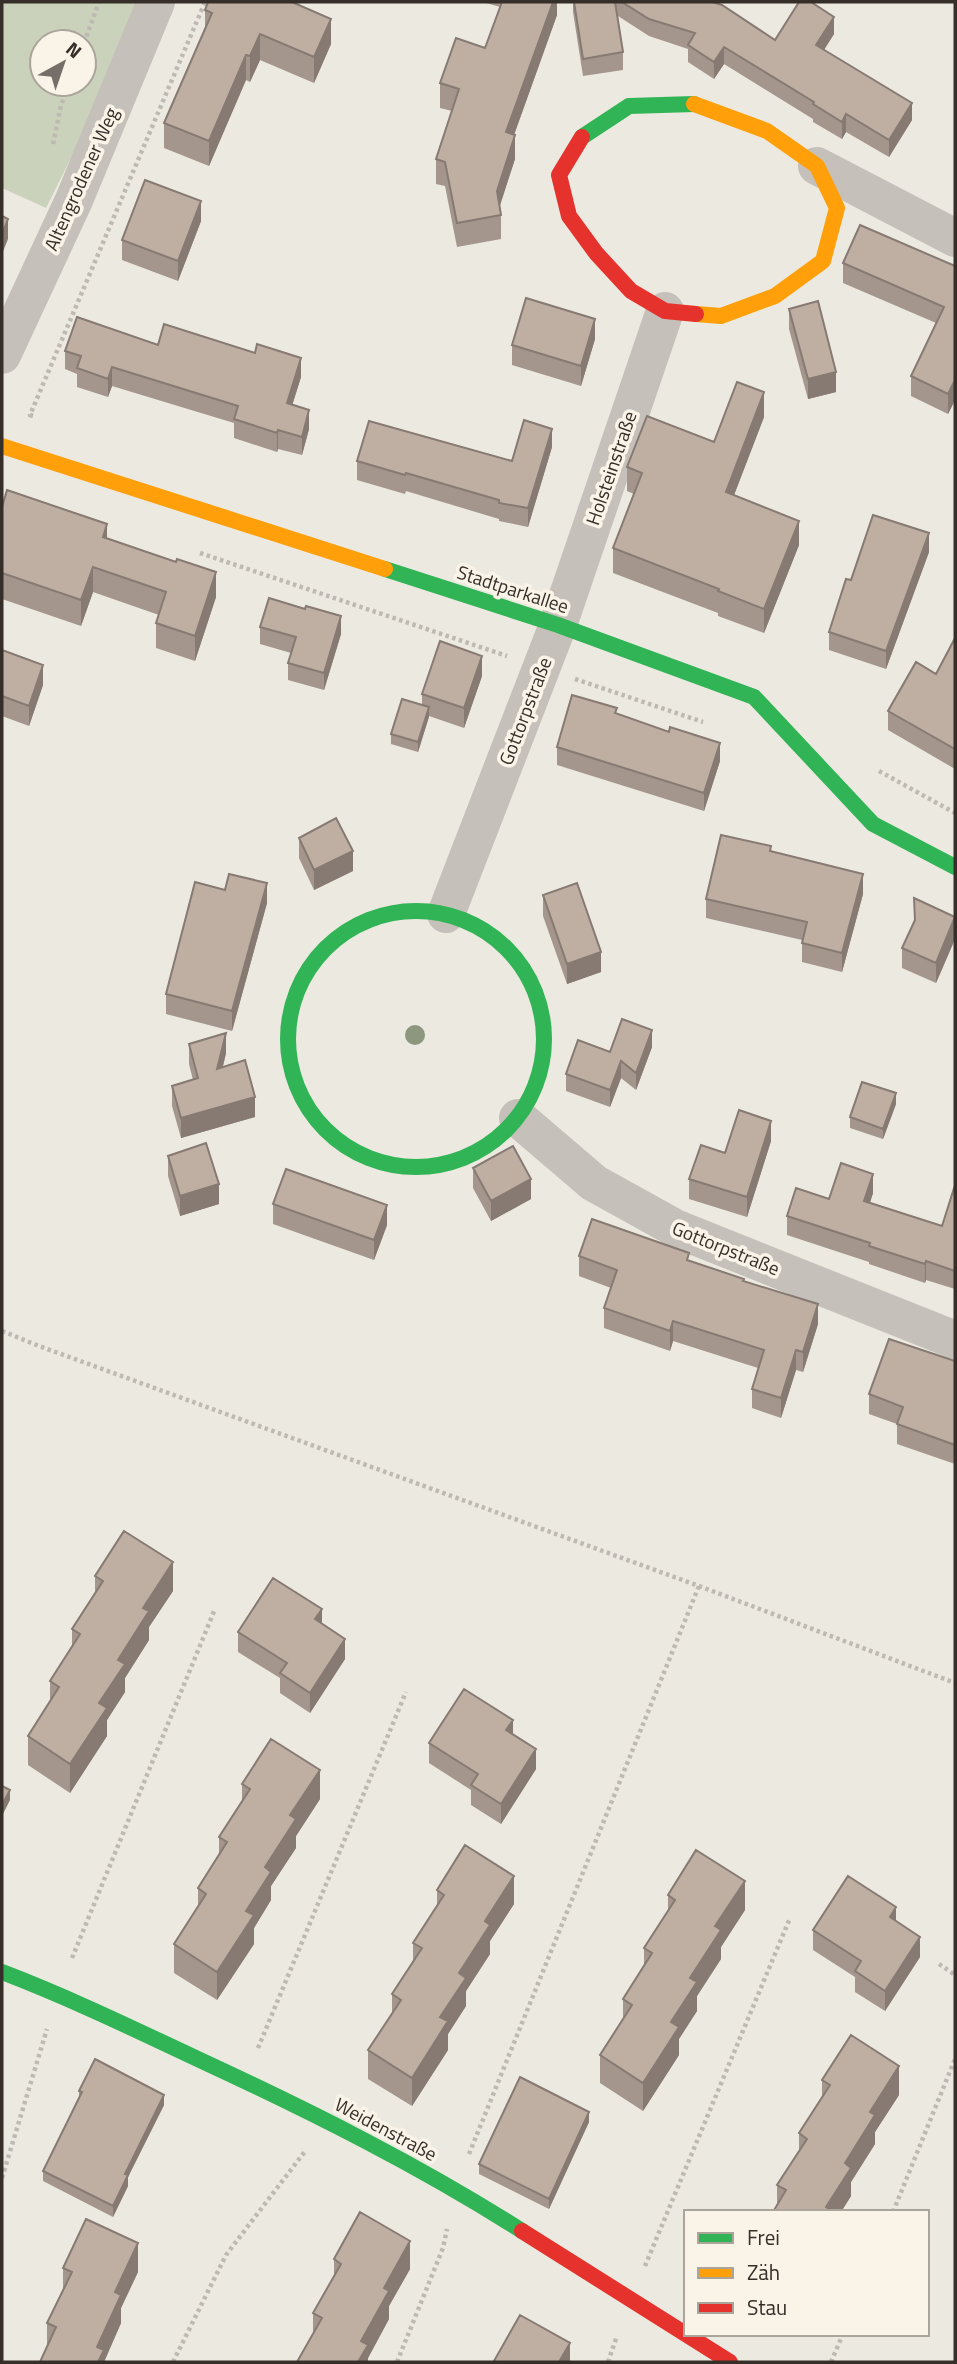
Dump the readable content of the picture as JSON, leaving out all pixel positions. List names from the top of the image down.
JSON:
{
  "streets": {
    "street": [
      "Altengrodener Weg",
      "Holsteinstraße",
      "Stadtparkallee",
      "Gottorpstraße",
      "Weidenstraße"
    ]
  },
  "crossings": [
    ["Holsteinstraße", "Stadtparkallee"],
    ["Holsteinstraße", "Gottorpstraße"],
    ["Stadtparkallee", "Gottorpstraße"]
  ],
  "legend": ["Frei", "Zäh", "Stau"],
  "north": "top right"
}
